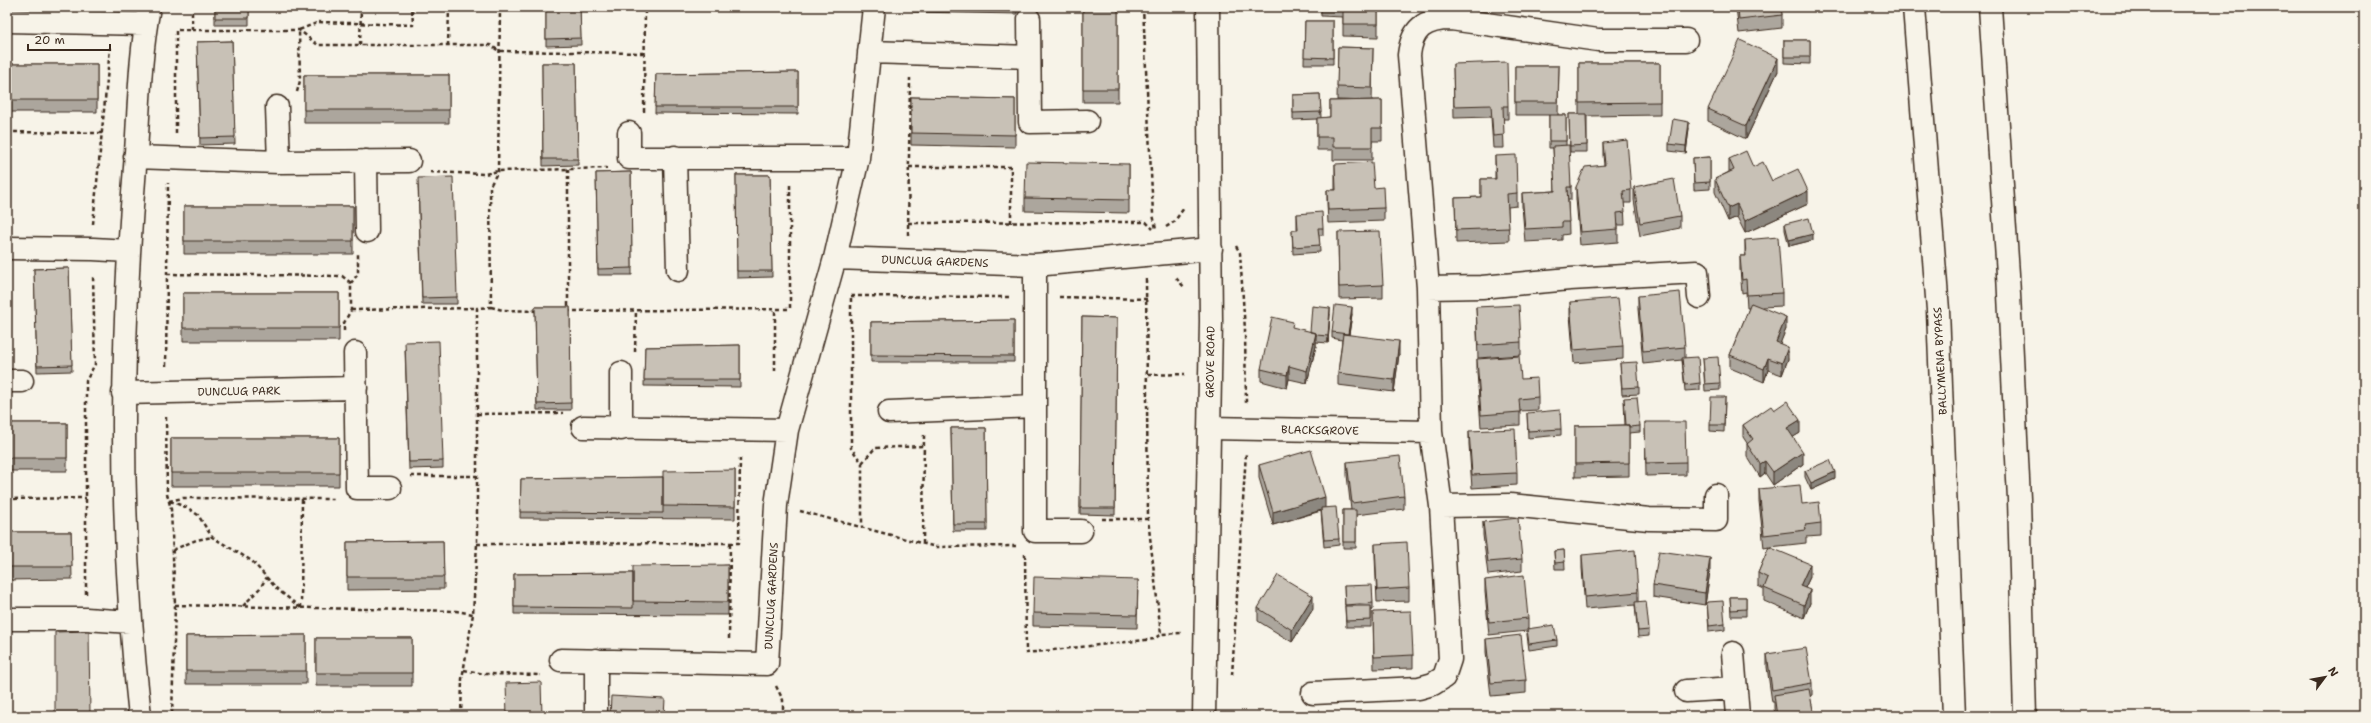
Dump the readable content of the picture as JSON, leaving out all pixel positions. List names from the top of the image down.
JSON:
{
  "streets": {
    "main road": [
      "DUNCLUG GARDENS",
      "BALLYMENA BYPASS",
      "GROVE ROAD",
      "DUNCLUG PARK",
      "BLACKSGROVE"
    ]
  },
  "crossings": [
    ["DUNCLUG GARDENS", "GROVE ROAD"],
    ["GROVE ROAD", "BLACKSGROVE"]
  ],
  "scale_bar": "20 m",
  "north": "top right"
}
